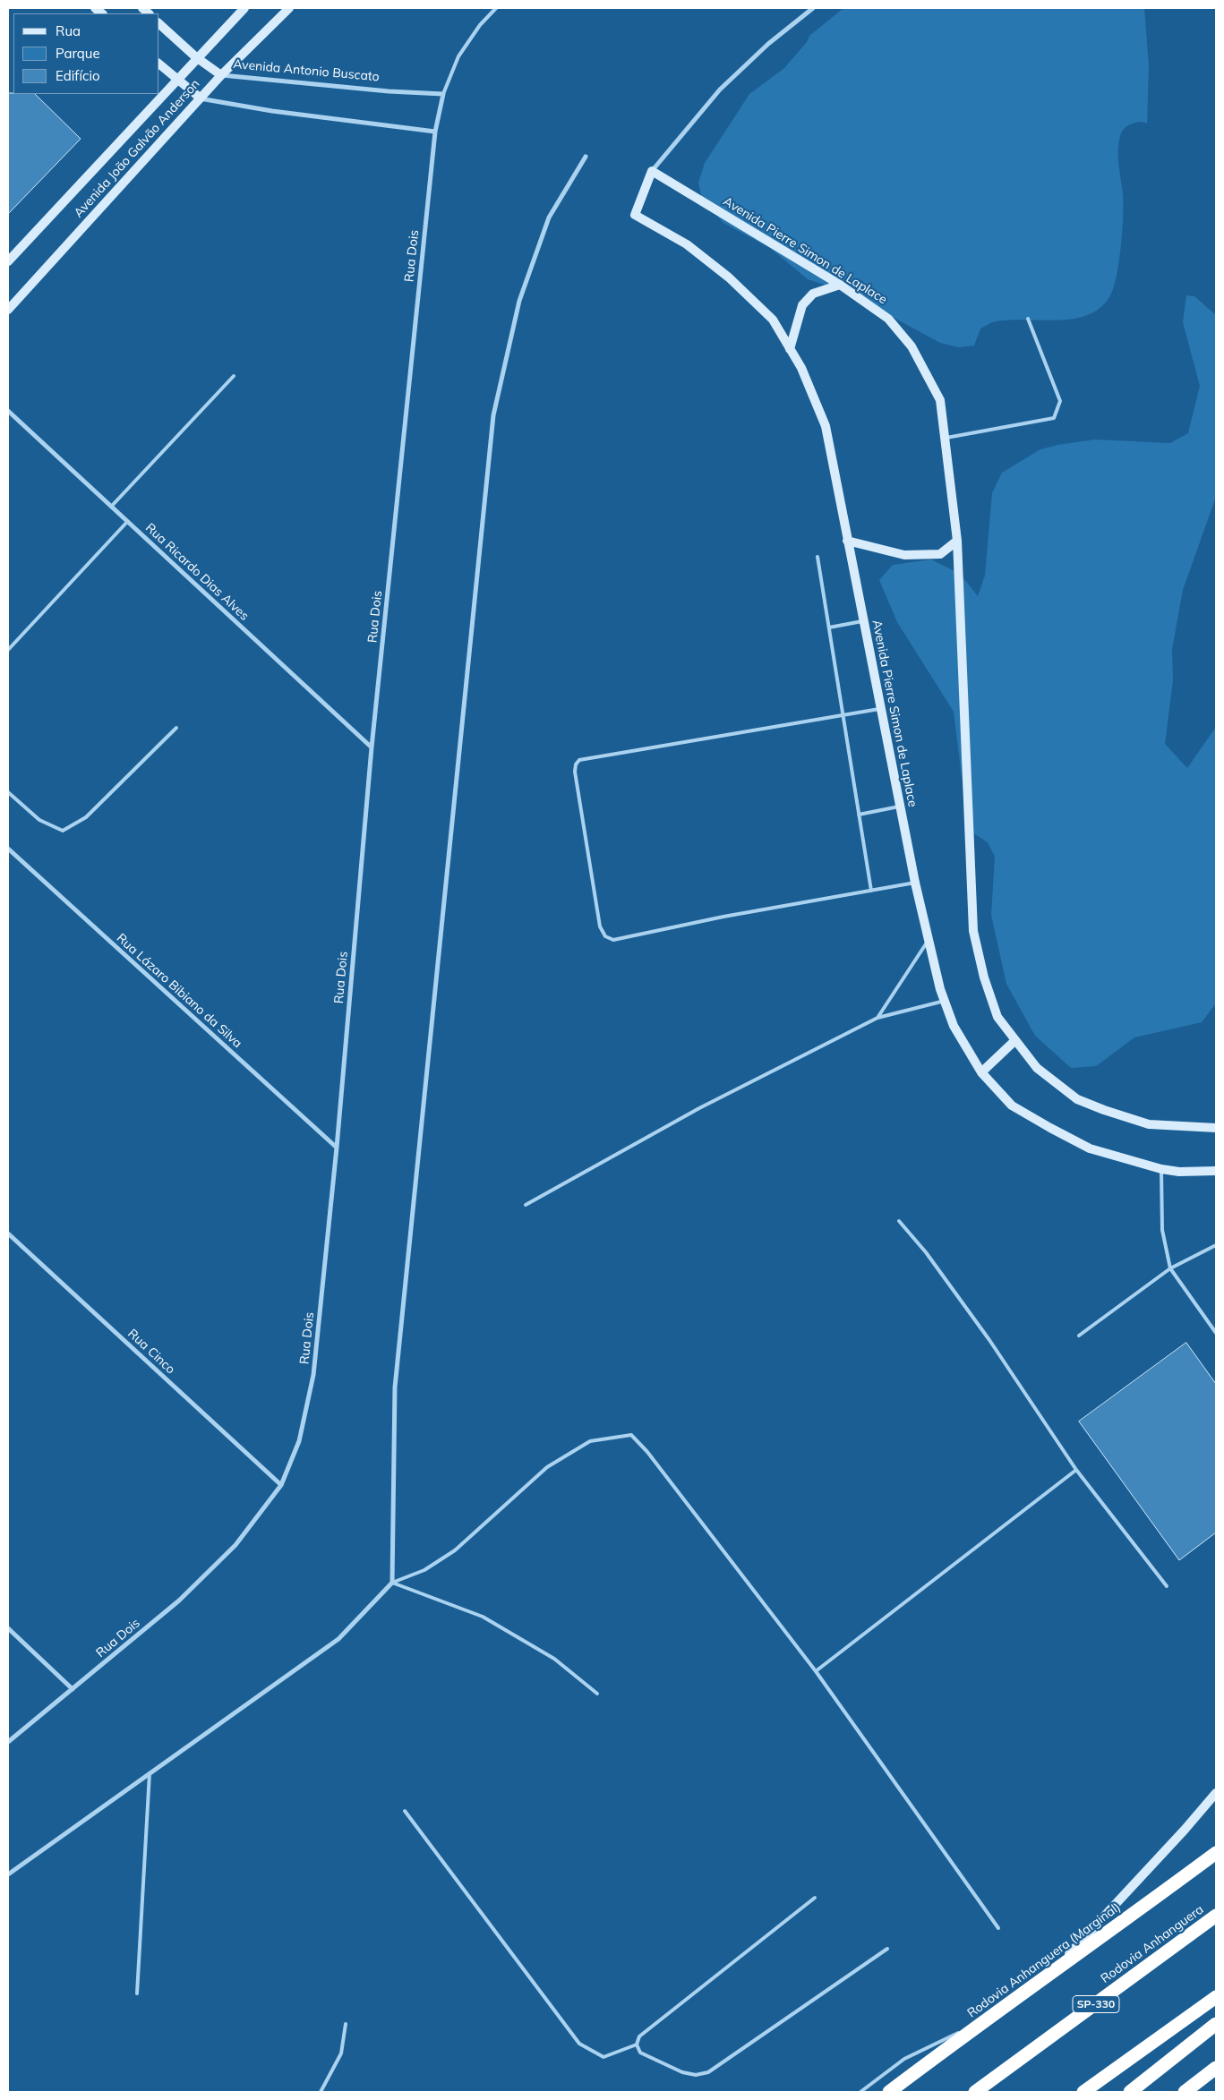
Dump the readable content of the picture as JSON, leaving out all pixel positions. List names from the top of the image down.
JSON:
{
  "streets": {
    "highway": ["Rodovia Anhanguera", "Rodovia Anhanguera (Marginal)", "SP-330"],
    "street": [
      "Avenida Antonio Buscato",
      "Avenida João Galvão Anderson",
      "Avenida Pierre Simon de Laplace",
      "Rua Dois",
      "Rua Ricardo Dias Alves",
      "Rua Lázaro Bibiano da Silva",
      "Rua Cinco"
    ]
  },
  "crossings": [
    ["Avenida Antonio Buscato", "Avenida João Galvão Anderson"],
    ["Avenida Antonio Buscato", "Rua Dois"],
    ["Rua Dois", "Rua Ricardo Dias Alves"],
    ["Rua Dois", "Rua Lázaro Bibiano da Silva"],
    ["Rua Dois", "Rua Cinco"]
  ],
  "legend": ["Rua", "Parque", "Edifício"]
}
